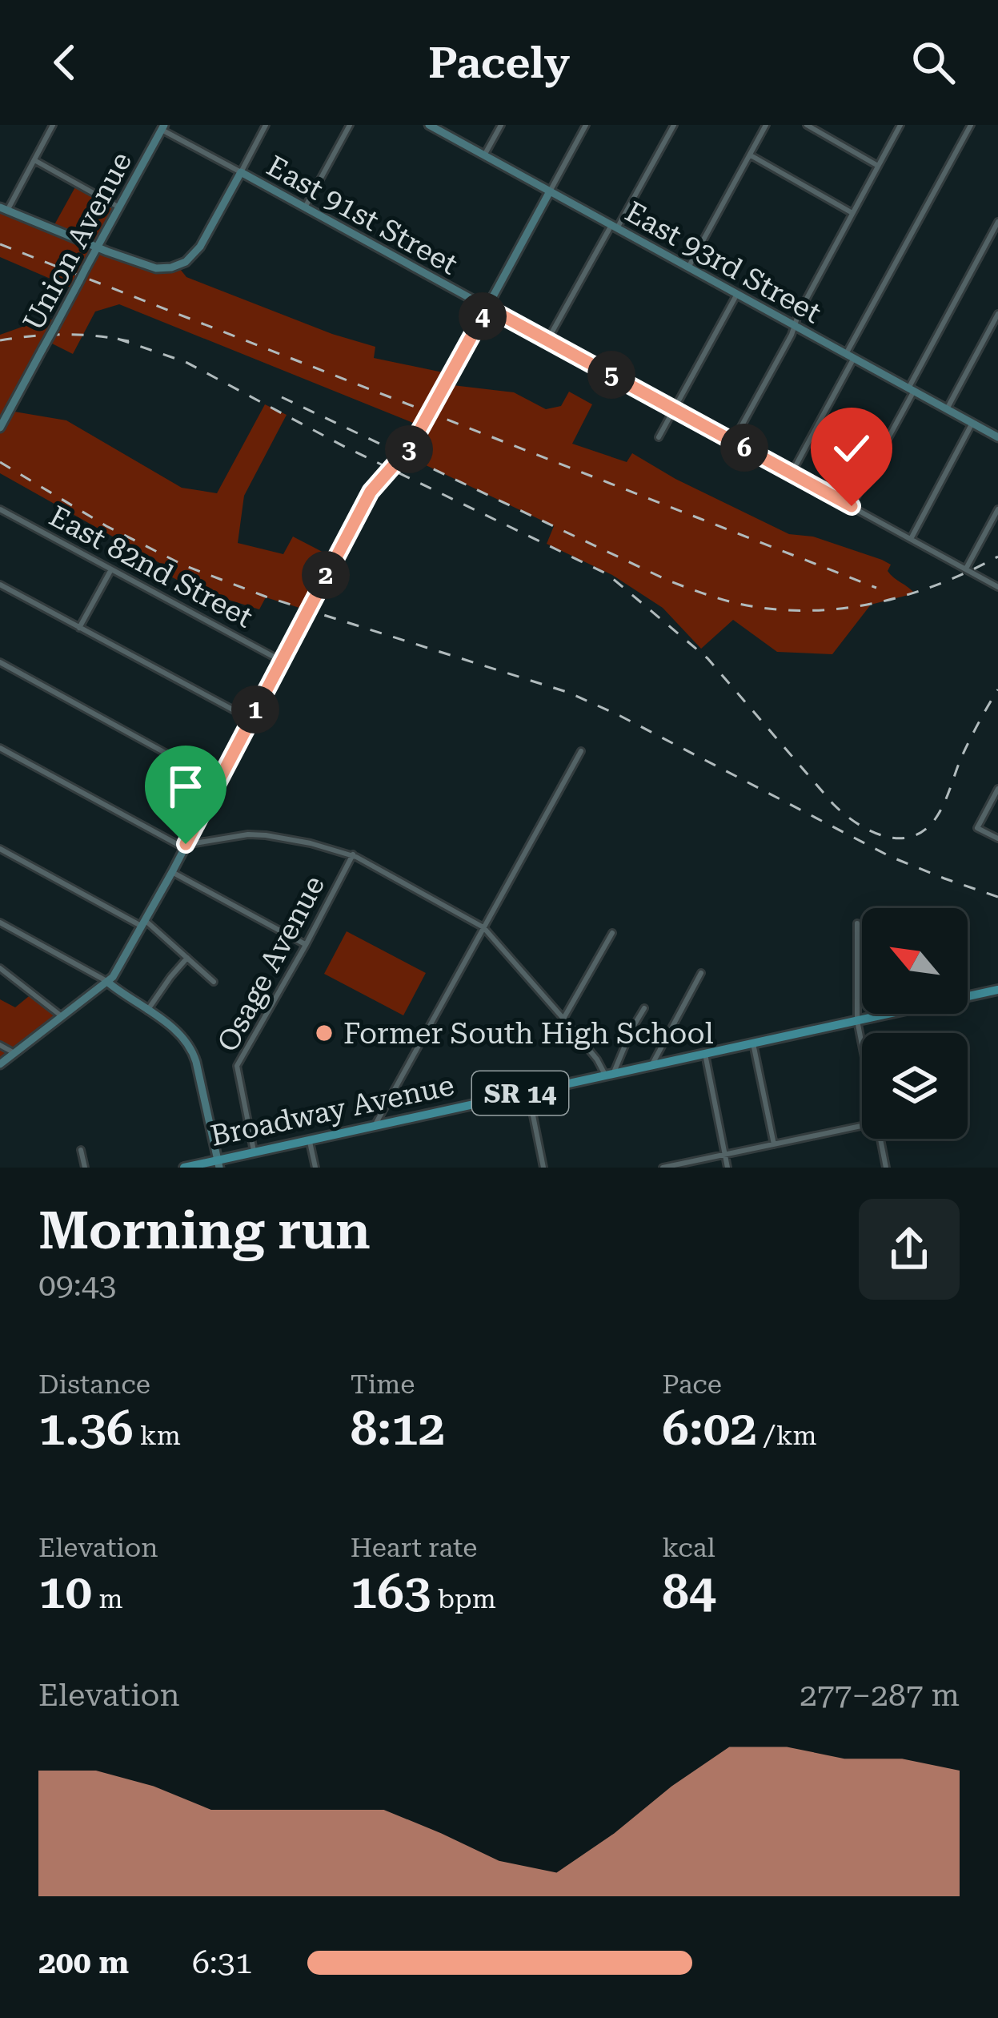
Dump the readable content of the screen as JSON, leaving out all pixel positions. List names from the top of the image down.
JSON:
{
  "streets": {
    "main road": ["SR 14", "Broadway Avenue"],
    "street": [
      "East 91st Street",
      "Union Avenue",
      "East 93rd Street",
      "East 82nd Street",
      "Osage Avenue"
    ]
  },
  "crossings": [
    ["East 91st Street", "Union Avenue"],
    ["Osage Avenue", "Broadway Avenue"]
  ],
  "places": ["Former South High School"],
  "north": "top left",
  "page": {
    "header": "Pacely",
    "pins": [
      "4",
      "5",
      "6",
      "3",
      "2",
      "1"
    ],
    "heading": ["Morning run", "09:43"],
    "stats": [
      ["Distance", "1.36 km"],
      ["Time", "8:12"],
      ["Pace", "6:02 /km"],
      ["Elevation", "10 m"],
      ["Heart rate", "163 bpm"],
      ["kcal", "84"]
    ],
    "chart": ["Elevation", "277–287 m"],
    "list": [
      {
        "name": "200 m",
        "note": "6:31"
      }
    ]
  }
}
